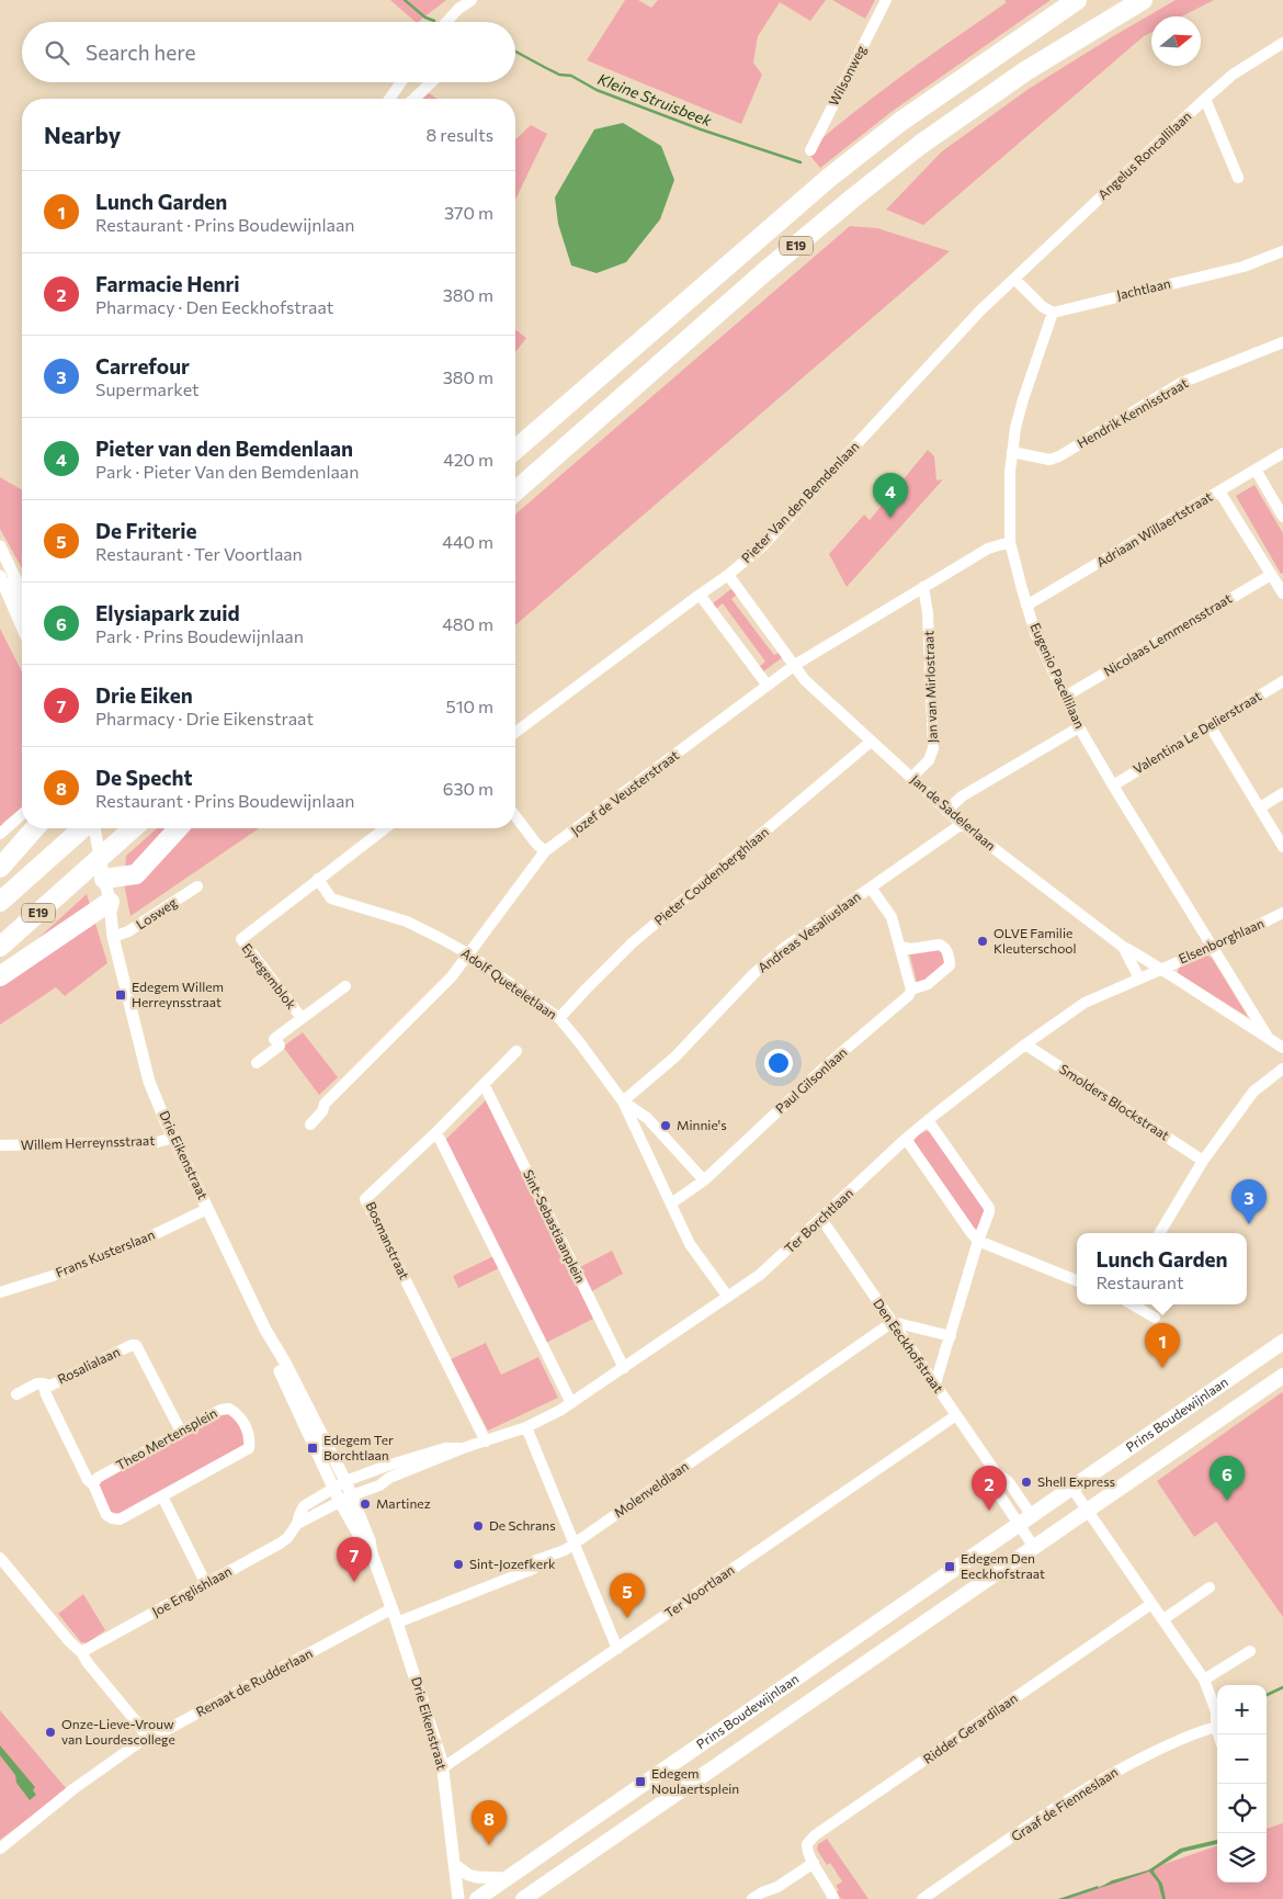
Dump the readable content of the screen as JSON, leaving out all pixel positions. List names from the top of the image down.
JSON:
{
  "streets": {
    "highway": ["E19"],
    "main road": ["Prins Boudewijnlaan"],
    "street": [
      "Wilsonweg",
      "Angelus Roncallilaan",
      "Jachtlaan",
      "Hendrik Kennisstraat",
      "Pieter Van den Bemdenlaan",
      "Adriaan Willaertstraat",
      "Nicolaas Lemmensstraat",
      "Eugenio Pacellilaan",
      "Jan van Mirlostraat",
      "Valentina Le Delierstraat",
      "Jozef de Veusterstraat",
      "Jan de Sadelerlaan",
      "Pieter Coudenberghlaan",
      "Losweg",
      "Andreas Vesaliuslaan",
      "Elsenborghlaan",
      "Eysegemblok",
      "Adolf Queteletlaan",
      "Paul Gilsonlaan",
      "Smolders Blockstraat",
      "Willem Herreynsstraat",
      "Drie Eikenstraat",
      "Ter Borchtlaan",
      "Sint-Sebastiaanplein",
      "Bosmanstraat",
      "Frans Kusterslaan",
      "Den Eeckhofstraat",
      "Rosalialaan",
      "Theo Mertensplein",
      "Molenveldlaan",
      "Joe Englishlaan",
      "Ter Voortlaan",
      "Renaat de Rudderlaan",
      "Ridder Gerardilaan",
      "Graaf de Fienneslaan"
    ]
  },
  "crossings": [
    ["Angelus Roncallilaan", "Pieter Van den Bemdenlaan"],
    ["Jachtlaan", "Eugenio Pacellilaan"],
    ["Hendrik Kennisstraat", "Eugenio Pacellilaan"],
    ["Pieter Van den Bemdenlaan", "Jan de Sadelerlaan"],
    ["Adriaan Willaertstraat", "Eugenio Pacellilaan"],
    ["Nicolaas Lemmensstraat", "Eugenio Pacellilaan"],
    ["Eugenio Pacellilaan", "Valentina Le Delierstraat"],
    ["Eugenio Pacellilaan", "Jozef de Veusterstraat"],
    ["Eugenio Pacellilaan", "Jan de Sadelerlaan"],
    ["Eugenio Pacellilaan", "Elsenborghlaan"],
    ["Jan van Mirlostraat", "Jozef de Veusterstraat"],
    ["Jan van Mirlostraat", "Jan de Sadelerlaan"],
    ["Jozef de Veusterstraat", "Jan de Sadelerlaan"],
    ["Jozef de Veusterstraat", "Adolf Queteletlaan"],
    ["Jan de Sadelerlaan", "Pieter Coudenberghlaan"],
    ["Jan de Sadelerlaan", "Andreas Vesaliuslaan"],
    ["Jan de Sadelerlaan", "Elsenborghlaan"],
    ["Jan de Sadelerlaan", "Ter Borchtlaan"],
    ["Pieter Coudenberghlaan", "Adolf Queteletlaan"],
    ["Losweg", "Drie Eikenstraat"],
    ["Andreas Vesaliuslaan", "Adolf Queteletlaan"],
    ["Elsenborghlaan", "Ter Borchtlaan"],
    ["Eysegemblok", "Adolf Queteletlaan"],
    ["Adolf Queteletlaan", "Paul Gilsonlaan"],
    ["Adolf Queteletlaan", "Ter Borchtlaan"],
    ["Smolders Blockstraat", "Ter Borchtlaan"],
    ["Willem Herreynsstraat", "Drie Eikenstraat"],
    ["Drie Eikenstraat", "Ter Borchtlaan"],
    ["Drie Eikenstraat", "Frans Kusterslaan"],
    ["Drie Eikenstraat", "Molenveldlaan"],
    ["Drie Eikenstraat", "Joe Englishlaan"],
    ["Drie Eikenstraat", "Ter Voortlaan"],
    ["Drie Eikenstraat", "Renaat de Rudderlaan"],
    ["Ter Borchtlaan", "Sint-Sebastiaanplein"],
    ["Ter Borchtlaan", "Bosmanstraat"],
    ["Ter Borchtlaan", "Den Eeckhofstraat"],
    ["Ter Borchtlaan", "Joe Englishlaan"],
    ["Sint-Sebastiaanplein", "Bosmanstraat"],
    ["Den Eeckhofstraat", "Prins Boudewijnlaan"],
    ["Den Eeckhofstraat", "Molenveldlaan"],
    ["Den Eeckhofstraat", "Ter Voortlaan"],
    ["Rosalialaan", "Theo Mertensplein"]
  ],
  "water": ["Kleine Struisbeek"],
  "places": {
    "other": [
      "OLVE Familie Kleuterschool",
      "Minnie's",
      "Shell Express",
      "Martinez",
      "De Schrans",
      "Sint-Jozefkerk",
      "Onze-Lieve-Vrouw van Lourdescollege"
    ],
    "transit": [
      "Edegem Willem Herreynsstraat",
      "Edegem Ter Borchtlaan",
      "Edegem Den Eeckhofstraat",
      "Edegem Noulaertsplein"
    ]
  },
  "north": "right",
  "page": {
    "search": "Search here",
    "heading": ["Nearby", "8 results"],
    "list": [
      {
        "mark": "1",
        "name": "Lunch Garden",
        "note": "Restaurant · Prins Boudewijnlaan",
        "value": "370 m"
      },
      {
        "mark": "2",
        "name": "Farmacie Henri",
        "note": "Pharmacy · Den Eeckhofstraat",
        "value": "380 m"
      },
      {
        "mark": "3",
        "name": "Carrefour",
        "note": "Supermarket",
        "value": "380 m"
      },
      {
        "mark": "4",
        "name": "Pieter van den Bemdenlaan",
        "note": "Park · Pieter Van den Bemdenlaan",
        "value": "420 m"
      },
      {
        "mark": "5",
        "name": "De Friterie",
        "note": "Restaurant · Ter Voortlaan",
        "value": "440 m"
      },
      {
        "mark": "6",
        "name": "Elysiapark zuid",
        "note": "Park · Prins Boudewijnlaan",
        "value": "480 m"
      },
      {
        "mark": "7",
        "name": "Drie Eiken",
        "note": "Pharmacy · Drie Eikenstraat",
        "value": "510 m"
      },
      {
        "mark": "8",
        "name": "De Specht",
        "note": "Restaurant · Prins Boudewijnlaan",
        "value": "630 m"
      }
    ],
    "pins": [
      "4",
      "3",
      "1",
      "6",
      "2",
      "7",
      "5",
      "8"
    ],
    "popup": ["Lunch Garden", "Restaurant"],
    "map_buttons": ["+", "−"]
  }
}
